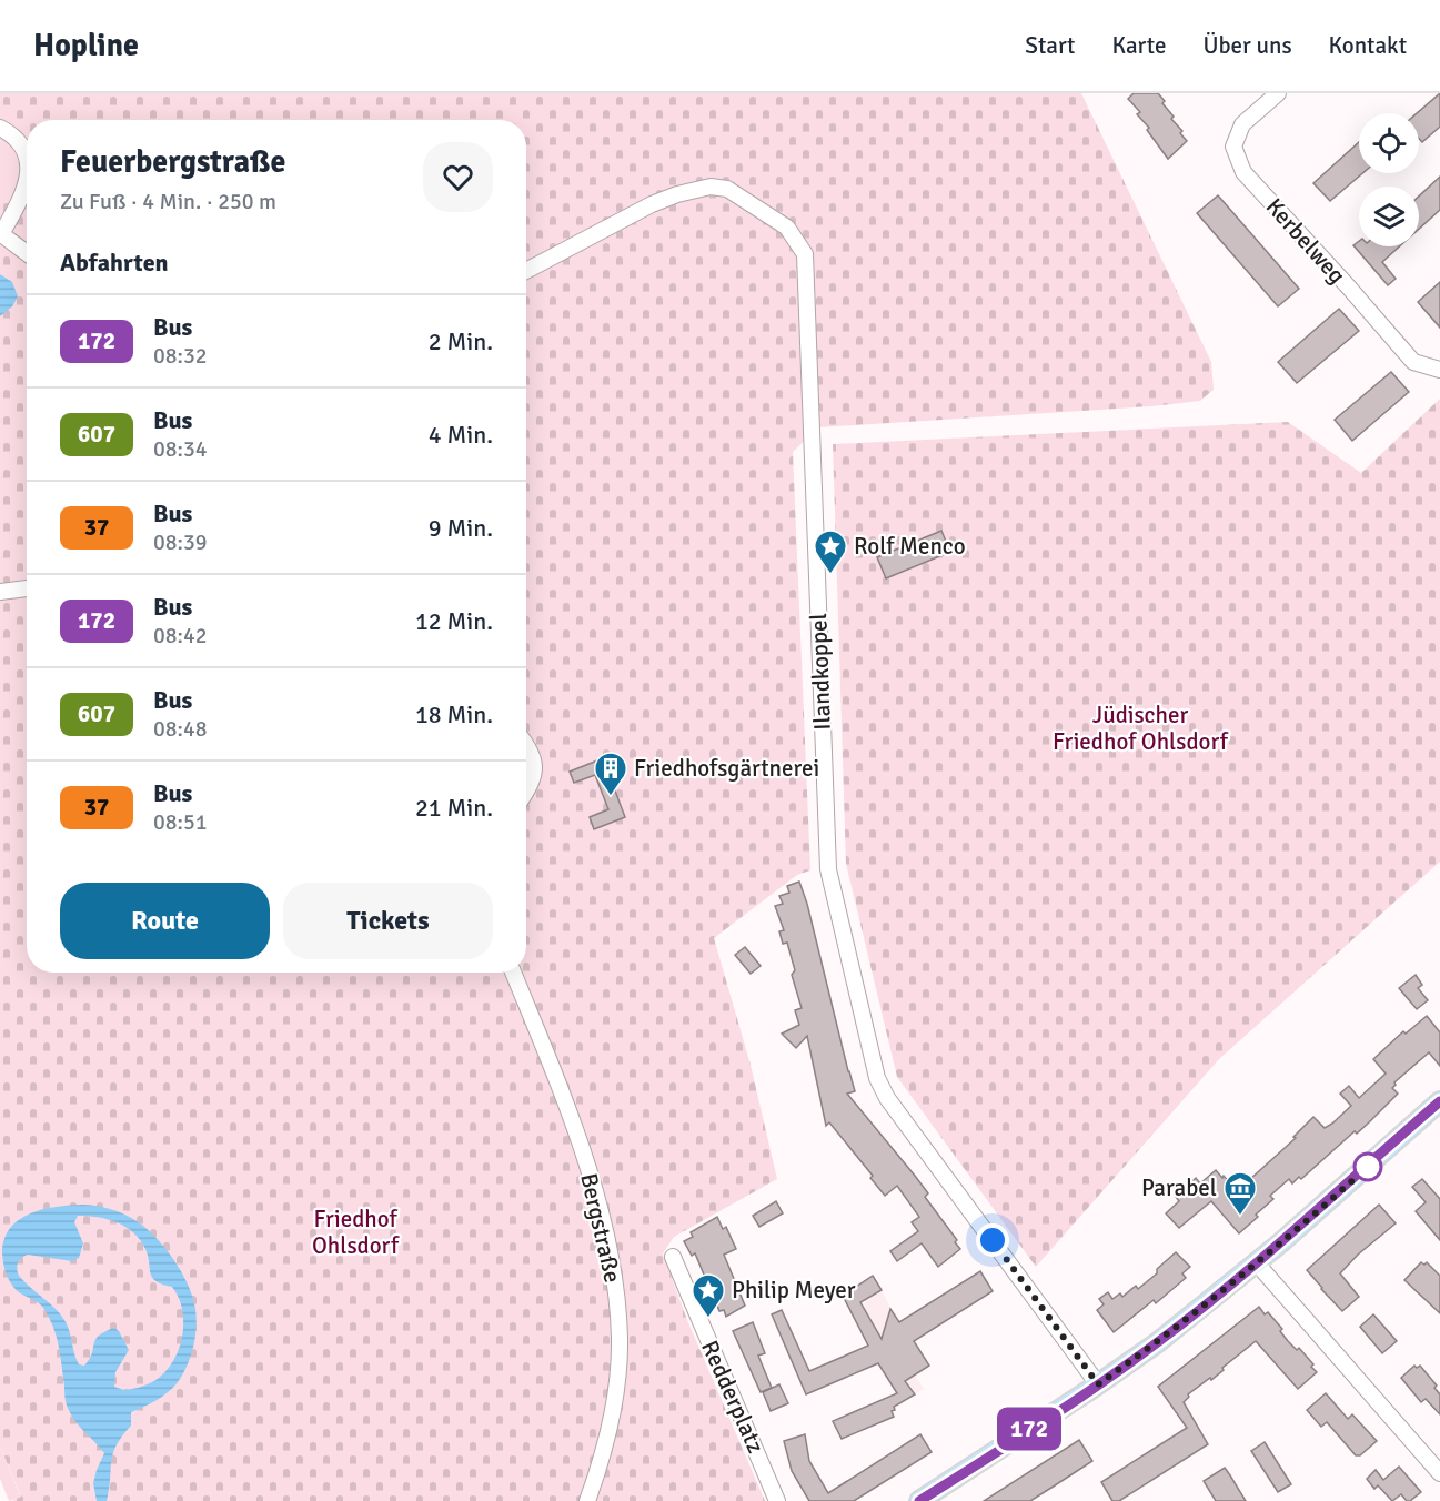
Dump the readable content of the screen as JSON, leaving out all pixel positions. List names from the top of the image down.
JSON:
{
  "streets": {
    "street": [
      "Kerbelweg",
      "Ilandkoppel",
      "Bergstraße",
      "Redderplatz"
    ]
  },
  "parks": ["Jüdischer Friedhof Ohlsdorf", "Friedhof Ohlsdorf"],
  "places": {
    "place": ["Rolf Menco", "Philip Meyer"],
    "building": ["Friedhofsgärtnerei"],
    "museum": ["Parabel"]
  },
  "lines": ["bus line 172"],
  "page": {
    "header": "Hopline",
    "nav": [
      "Start",
      "Karte",
      "Über uns",
      "Kontakt"
    ],
    "on_map": "172",
    "heading": [
      ["Feuerbergstraße", "Zu Fuß · 4 Min. · 250 m"],
      "Abfahrten"
    ],
    "list": [
      {
        "mark": "172",
        "name": "Bus",
        "note": "08:32",
        "value": "2 Min."
      },
      {
        "mark": "607",
        "name": "Bus",
        "note": "08:34",
        "value": "4 Min."
      },
      {
        "mark": "37",
        "name": "Bus",
        "note": "08:39",
        "value": "9 Min."
      },
      {
        "mark": "172",
        "name": "Bus",
        "note": "08:42",
        "value": "12 Min."
      },
      {
        "mark": "607",
        "name": "Bus",
        "note": "08:48",
        "value": "18 Min."
      },
      {
        "mark": "37",
        "name": "Bus",
        "note": "08:51",
        "value": "21 Min."
      }
    ],
    "buttons": ["Route", "Tickets"]
  }
}
